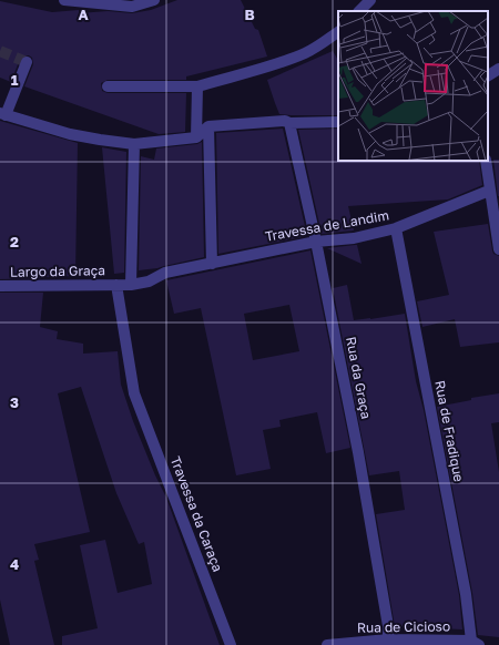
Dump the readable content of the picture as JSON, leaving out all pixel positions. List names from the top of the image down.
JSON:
{
  "streets": {
    "street": [
      "Travessa de Landim",
      "Largo da Graça",
      "Rua da Graça",
      "Rua de Fradique",
      "Travessa da Caraça",
      "Rua de Cicioso"
    ]
  },
  "crossings": [
    ["Travessa de Landim", "Largo da Graça"],
    ["Travessa de Landim", "Rua da Graça"],
    ["Travessa de Landim", "Rua de Fradique"],
    ["Largo da Graça", "Travessa da Caraça"],
    ["Rua da Graça", "Rua de Cicioso"],
    ["Rua de Fradique", "Rua de Cicioso"]
  ],
  "grid": {
    "columns": ["A", "B"],
    "rows": [
      "1",
      "2",
      "3",
      "4"
    ]
  }
}
